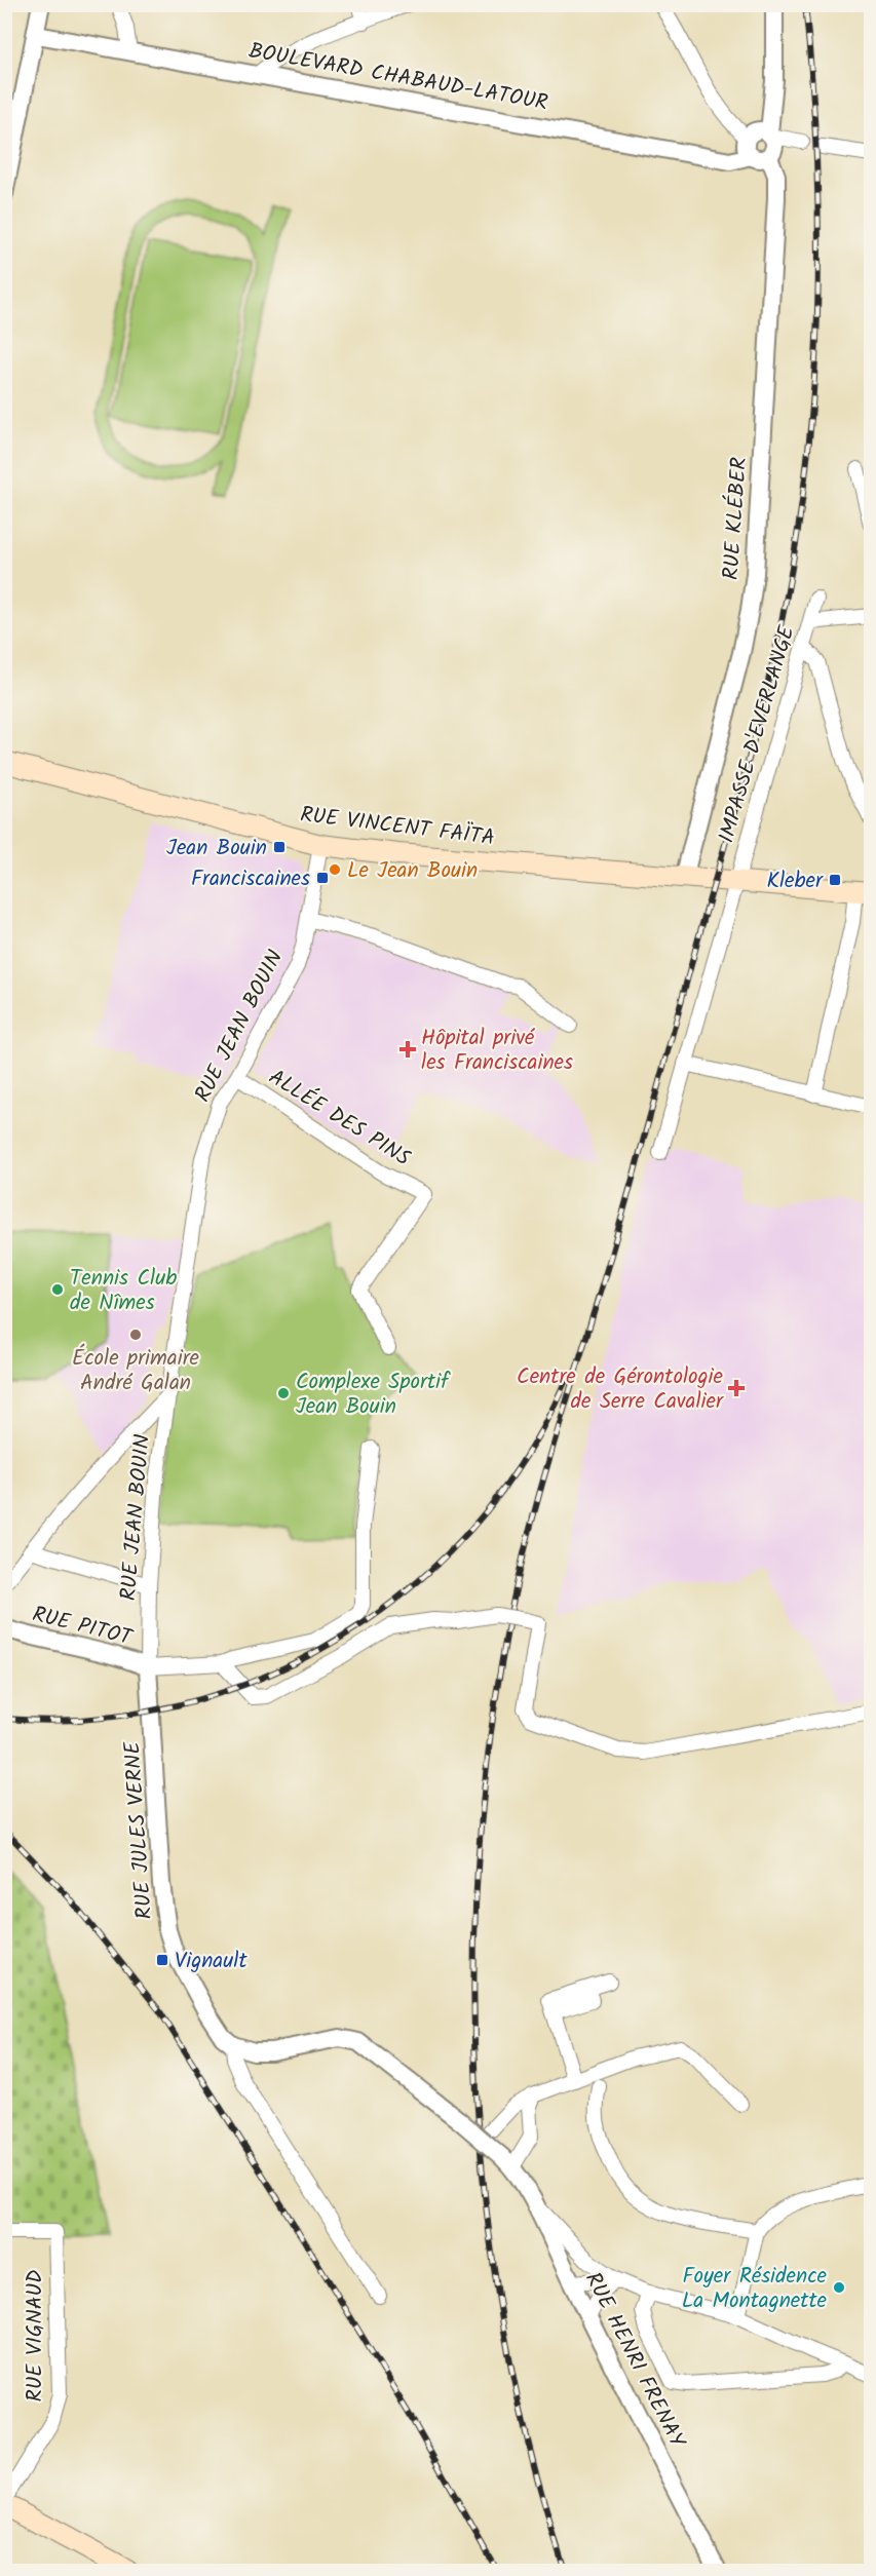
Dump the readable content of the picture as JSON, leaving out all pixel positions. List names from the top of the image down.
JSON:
{
  "streets": {
    "main road": ["RUE VINCENT FAÏTA"],
    "street": [
      "BOULEVARD CHABAUD-LATOUR",
      "RUE KLÉBER",
      "IMPASSE D'EVERLANGE",
      "RUE JEAN BOUIN",
      "ALLÉE DES PINS",
      "RUE PITOT",
      "RUE JULES VERNE",
      "RUE VIGNAUD",
      "RUE HENRI FRENAY"
    ]
  },
  "crossings": [
    ["BOULEVARD CHABAUD-LATOUR", "RUE KLÉBER"],
    ["RUE KLÉBER", "RUE VINCENT FAÏTA"],
    ["IMPASSE D'EVERLANGE", "RUE VINCENT FAÏTA"],
    ["RUE VINCENT FAÏTA", "RUE JEAN BOUIN"],
    ["RUE JEAN BOUIN", "ALLÉE DES PINS"],
    ["RUE JEAN BOUIN", "RUE PITOT"],
    ["RUE JEAN BOUIN", "RUE JULES VERNE"],
    ["RUE PITOT", "RUE JULES VERNE"],
    ["RUE JULES VERNE", "RUE HENRI FRENAY"]
  ],
  "places": {
    "transit": [
      "Jean Bouin",
      "Franciscaines",
      "Kleber",
      "Vignault"
    ],
    "other": [
      "Le Jean Bouin",
      "Tennis Club de Nîmes",
      "École primaire André Galan",
      "Complexe Sportif Jean Bouin",
      "Foyer Résidence La Montagnette"
    ],
    "health": ["Hôpital privé les Franciscaines", "Centre de Gérontologie de Serre Cavalier"]
  }
}
